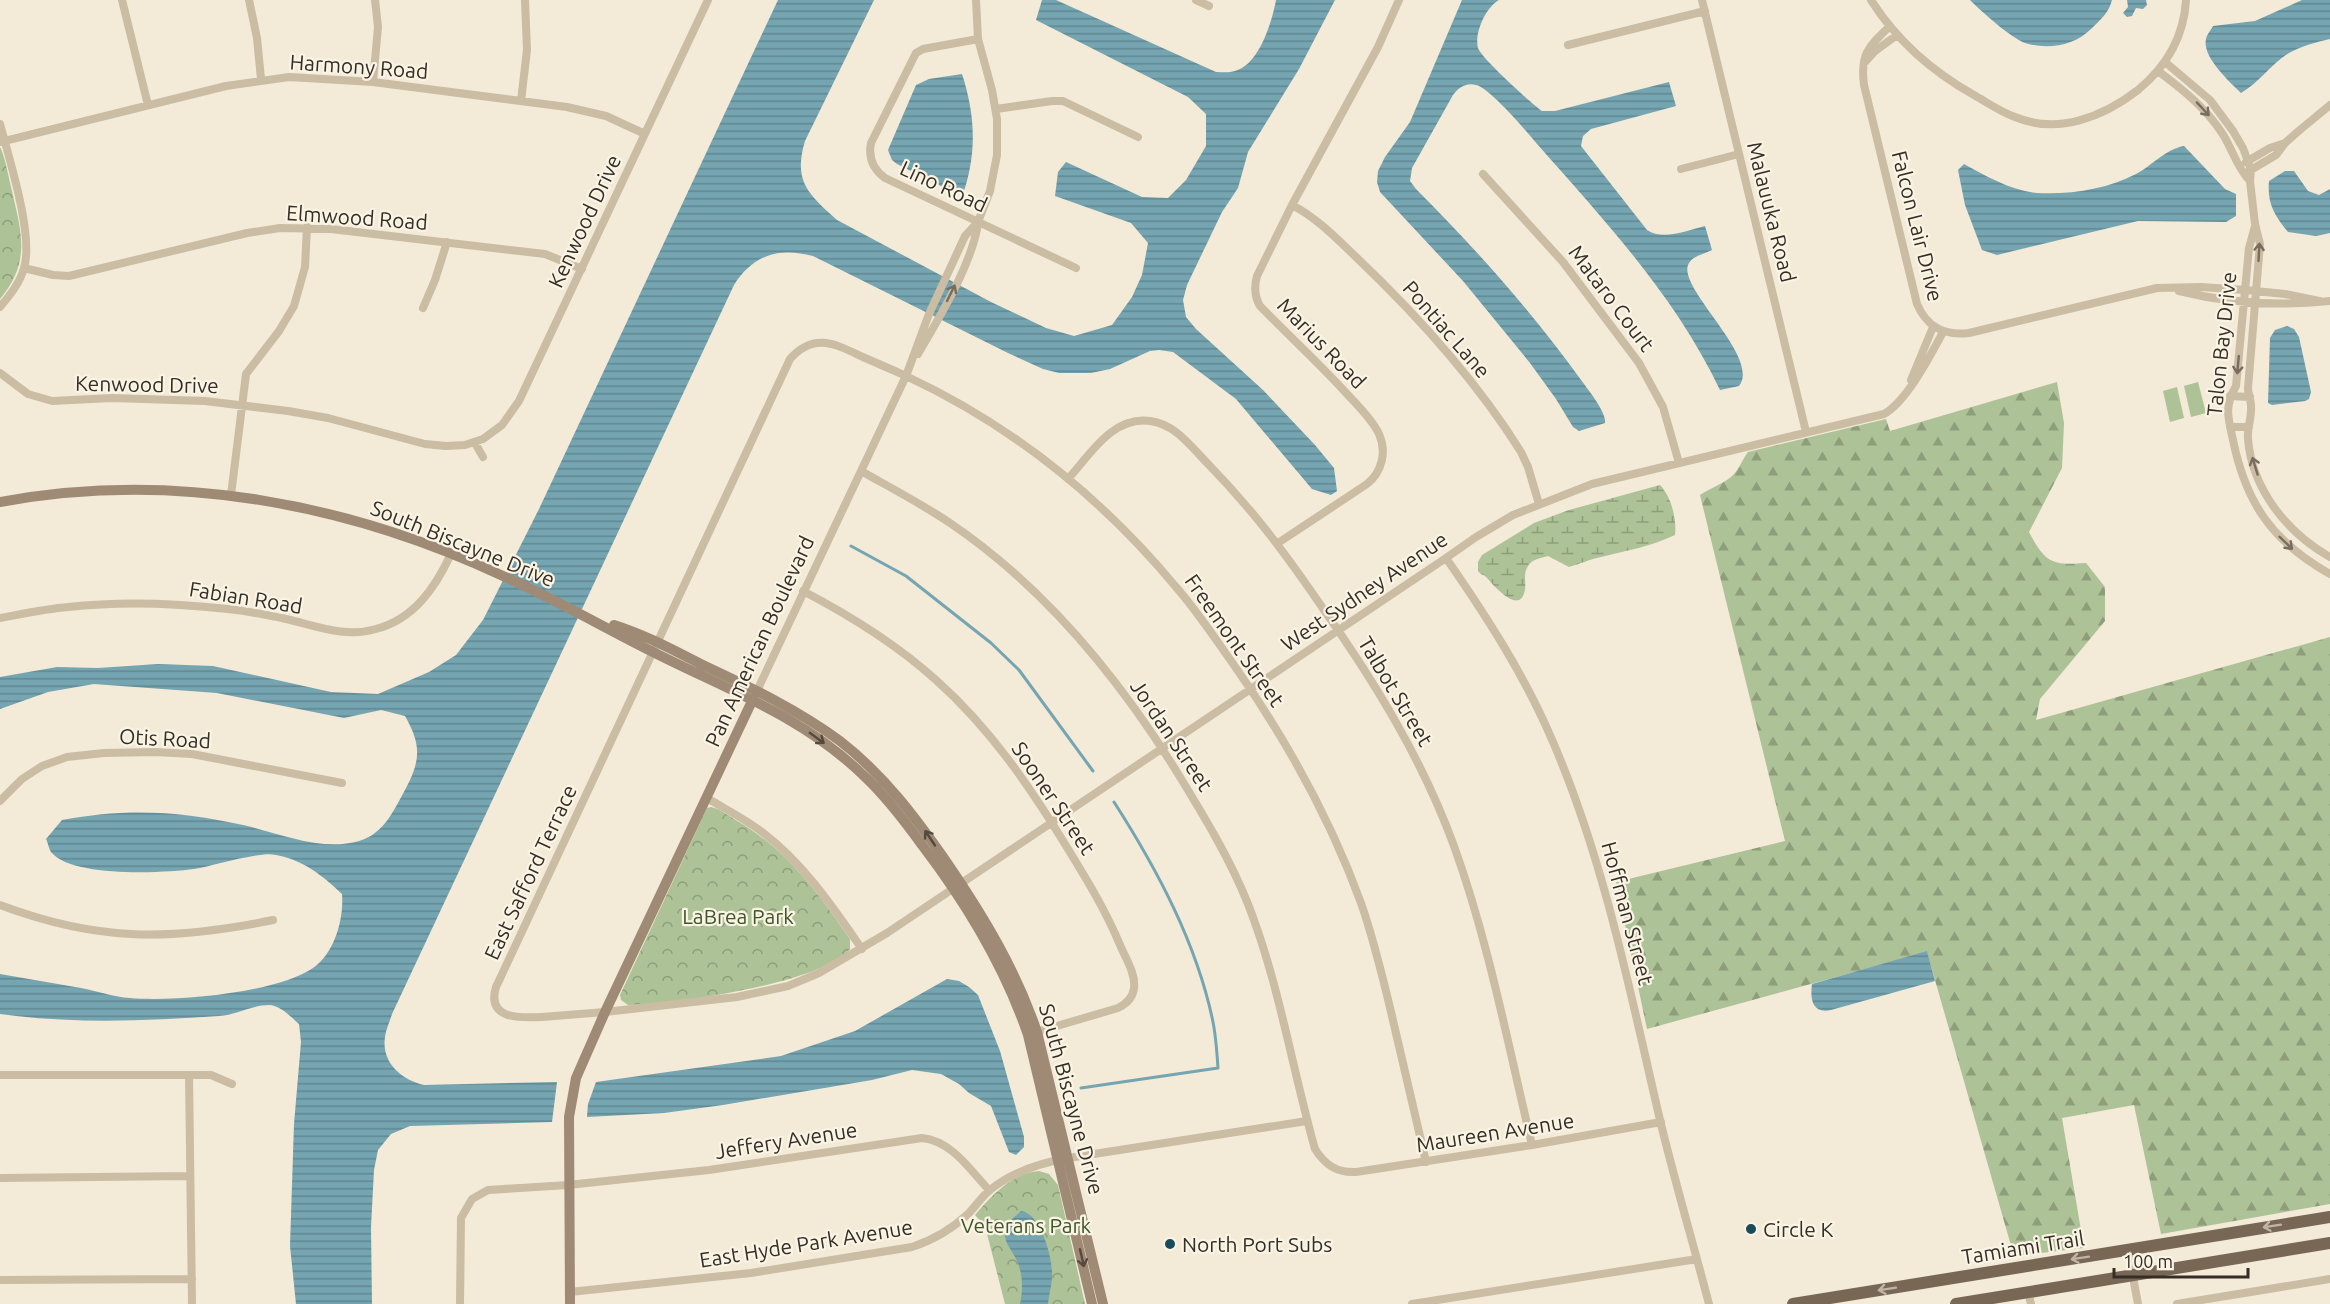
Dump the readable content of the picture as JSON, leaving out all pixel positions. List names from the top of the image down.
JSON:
{
  "streets": {
    "main road": ["Tamiami Trail"],
    "street": [
      "Harmony Road",
      "Lino Road",
      "Malauuka Road",
      "Elmwood Road",
      "Kenwood Drive",
      "Falcon Lair Drive",
      "Mataro Court",
      "Pontiac Lane",
      "Marius Road",
      "Talon Bay Drive",
      "South Biscayne Drive",
      "West Sydney Avenue",
      "Fabian Road",
      "Freemont Street",
      "Pan American Boulevard",
      "Talbot Street",
      "Jordan Street",
      "Otis Road",
      "Sooner Street",
      "East Safford Terrace",
      "Hoffman Street",
      "Maureen Avenue",
      "Jeffery Avenue",
      "East Hyde Park Avenue"
    ]
  },
  "crossings": [
    ["Harmony Road", "Kenwood Drive"],
    ["Lino Road", "Pan American Boulevard"],
    ["Malauuka Road", "West Sydney Avenue"],
    ["Elmwood Road", "Kenwood Drive"],
    ["Falcon Lair Drive", "Talon Bay Drive"],
    ["Falcon Lair Drive", "West Sydney Avenue"],
    ["Mataro Court", "West Sydney Avenue"],
    ["Pontiac Lane", "Marius Road"],
    ["Pontiac Lane", "West Sydney Avenue"],
    ["Marius Road", "Talbot Street"],
    ["South Biscayne Drive", "West Sydney Avenue"],
    ["South Biscayne Drive", "Fabian Road"],
    ["South Biscayne Drive", "Pan American Boulevard"],
    ["South Biscayne Drive", "Sooner Street"],
    ["South Biscayne Drive", "East Safford Terrace"],
    ["South Biscayne Drive", "East Hyde Park Avenue"],
    ["West Sydney Avenue", "Freemont Street"],
    ["West Sydney Avenue", "Talbot Street"],
    ["West Sydney Avenue", "Jordan Street"],
    ["West Sydney Avenue", "Sooner Street"],
    ["West Sydney Avenue", "East Safford Terrace"],
    ["West Sydney Avenue", "Hoffman Street"],
    ["Freemont Street", "Pan American Boulevard"],
    ["Freemont Street", "Talbot Street"],
    ["Freemont Street", "East Safford Terrace"],
    ["Freemont Street", "Maureen Avenue"],
    ["Pan American Boulevard", "Jordan Street"],
    ["Pan American Boulevard", "Sooner Street"],
    ["Pan American Boulevard", "East Safford Terrace"],
    ["Pan American Boulevard", "Jeffery Avenue"],
    ["Pan American Boulevard", "East Hyde Park Avenue"],
    ["Talbot Street", "Maureen Avenue"],
    ["Jordan Street", "Maureen Avenue"],
    ["Jordan Street", "East Hyde Park Avenue"],
    ["Hoffman Street", "Maureen Avenue"],
    ["Jeffery Avenue", "East Hyde Park Avenue"]
  ],
  "parks": ["LaBrea Park", "Veterans Park"],
  "places": ["Circle K", "North Port Subs"],
  "scale_bar": "100 m"
}
